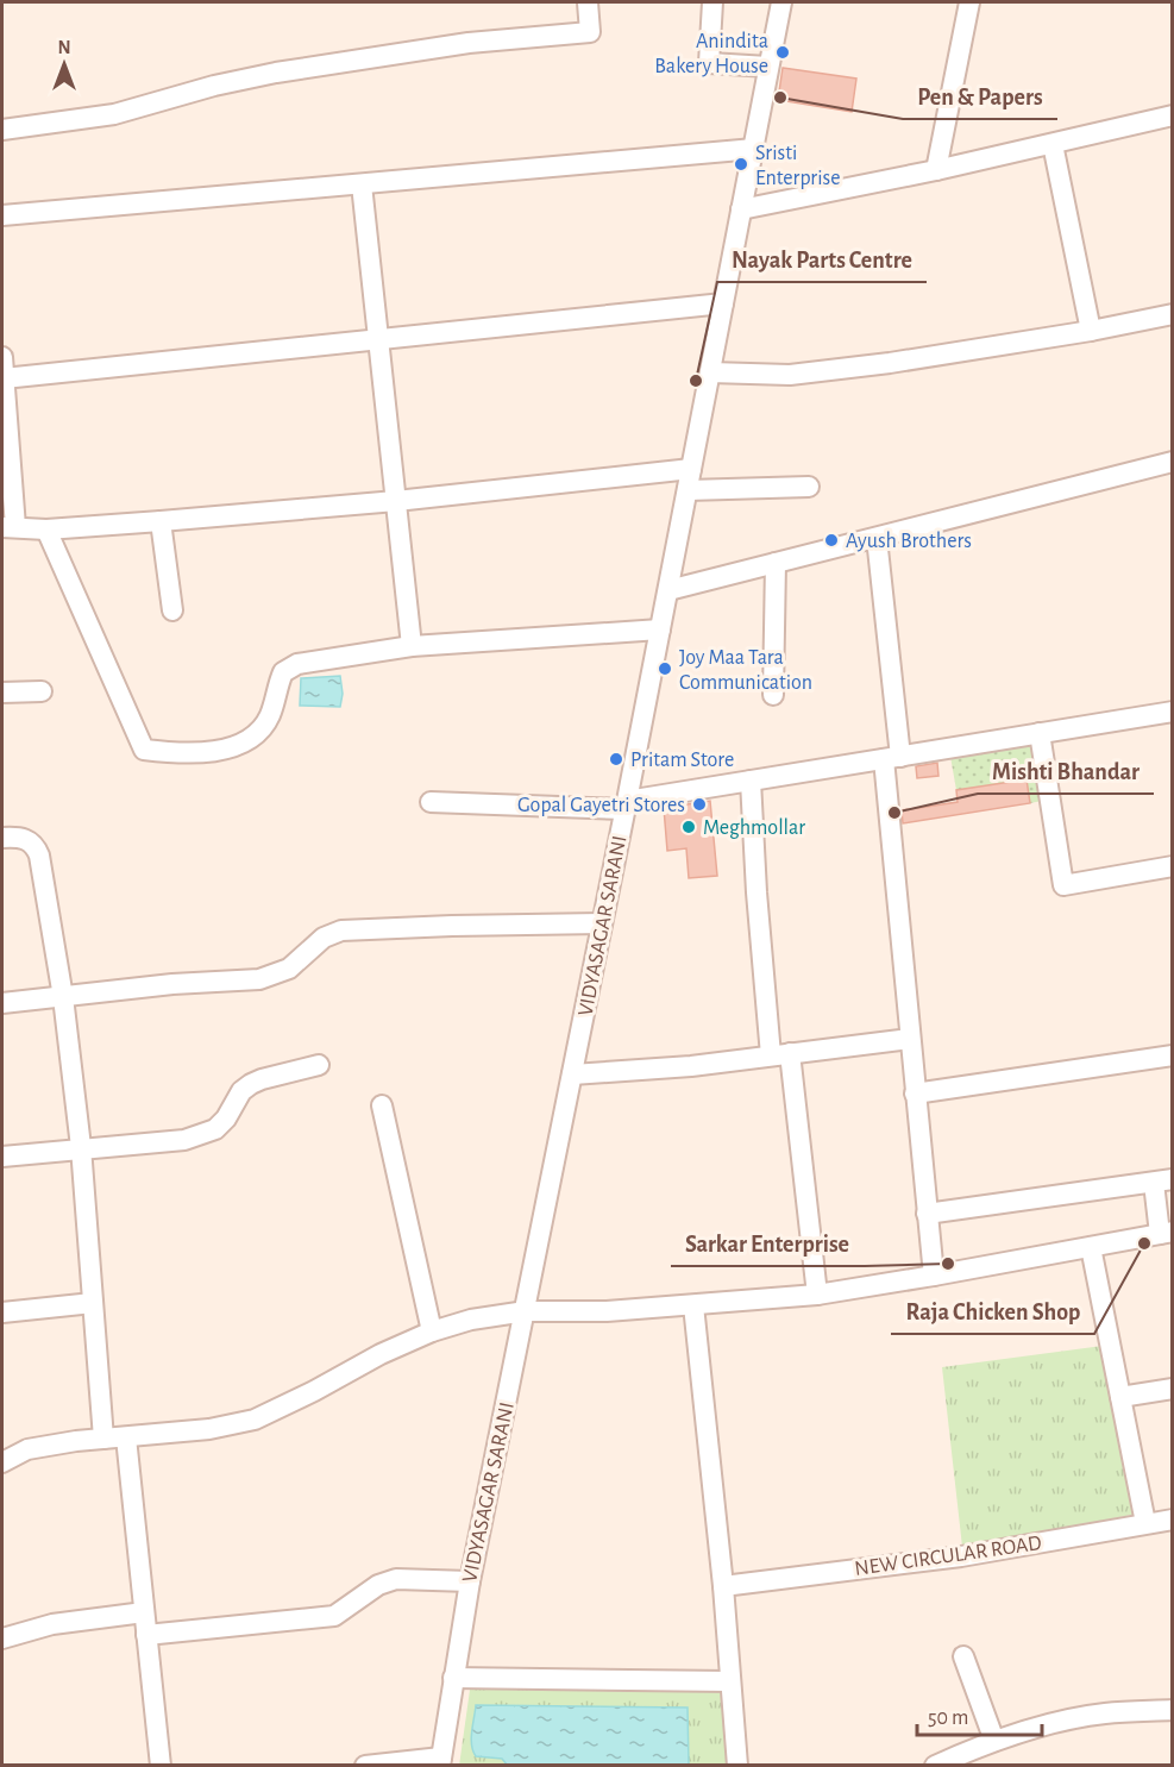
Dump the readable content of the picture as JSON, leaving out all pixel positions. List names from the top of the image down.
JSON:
{
  "streets": {
    "street": ["VIDYASAGAR SARANI", "NEW CIRCULAR ROAD"]
  },
  "places": [
    "Anindita Bakery House",
    "Pen & Papers",
    "Sristi Enterprise",
    "Nayak Parts Centre",
    "Ayush Brothers",
    "Joy Maa Tara Communication",
    "Pritam Store",
    "Gopal Gayetri Stores",
    "Mishti Bhandar",
    "Meghmollar",
    "Raja Chicken Shop",
    "Sarkar Enterprise"
  ],
  "scale_bar": "50 m",
  "north": "top"
}
